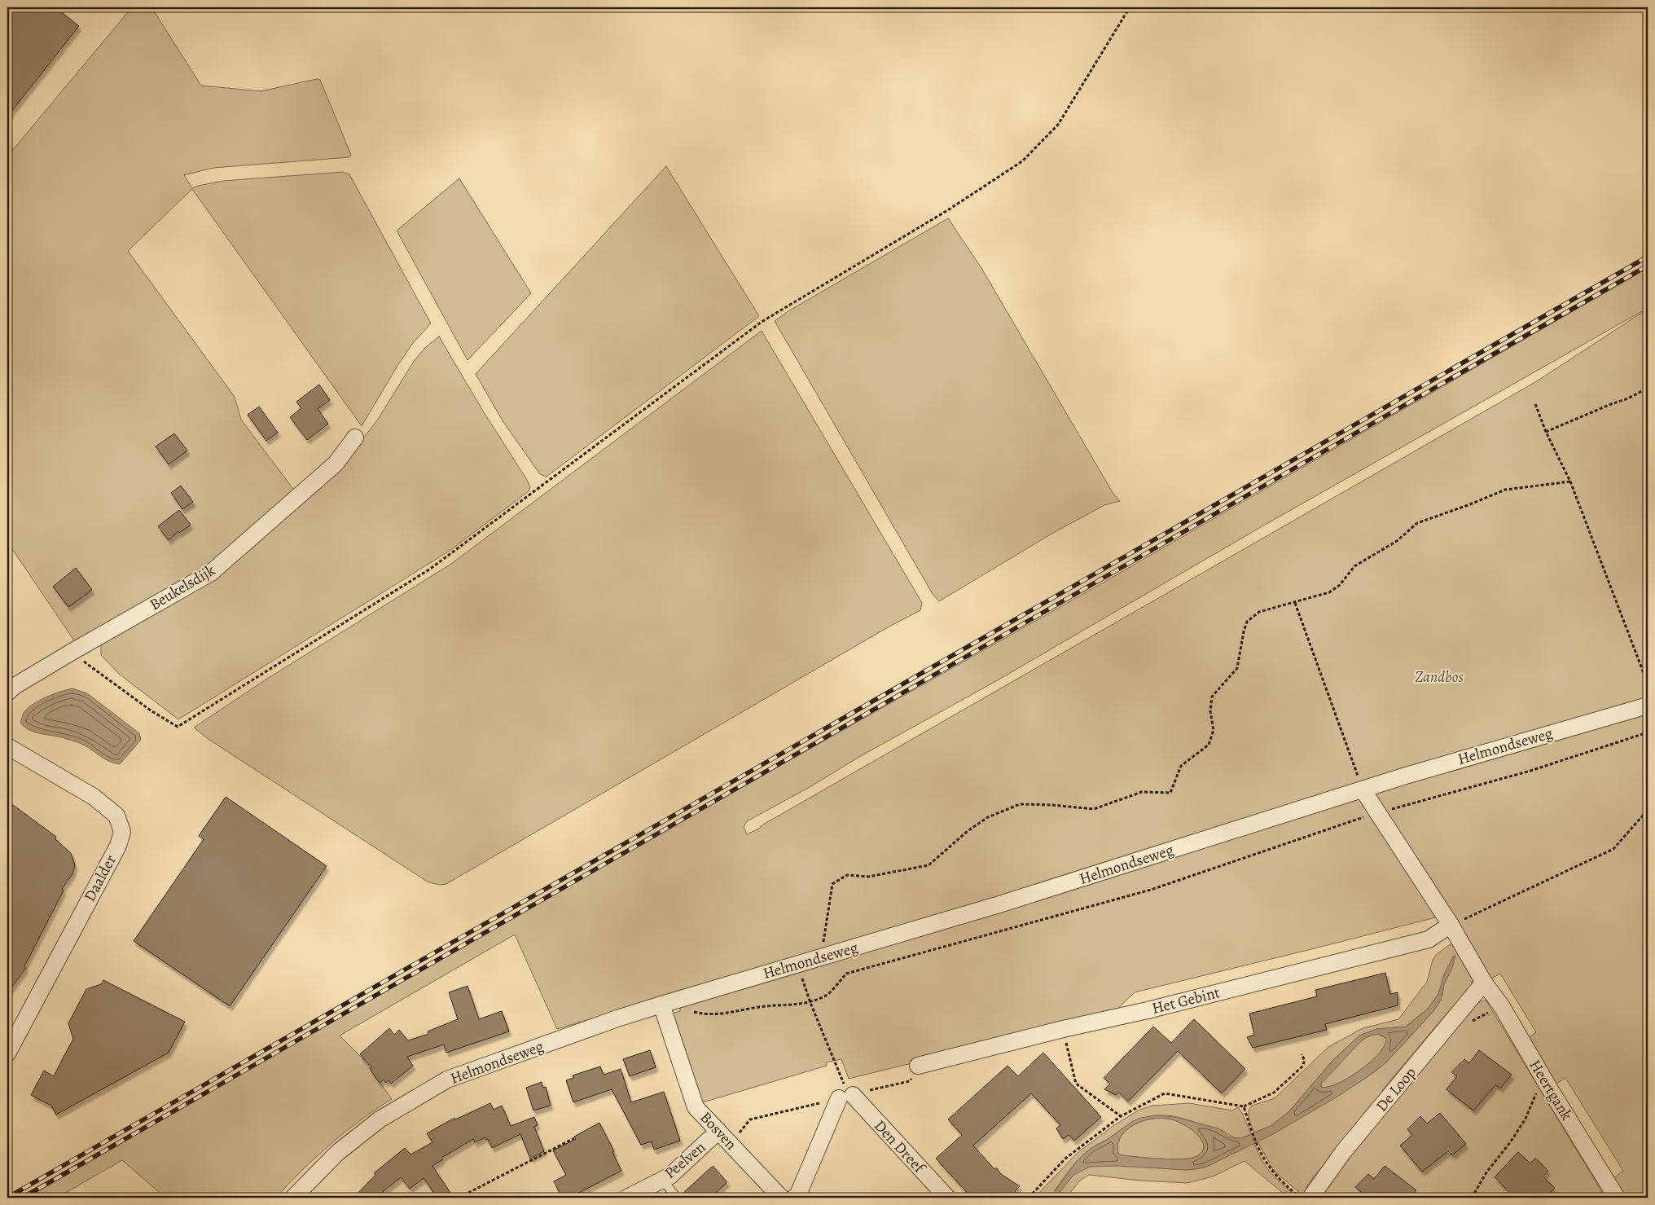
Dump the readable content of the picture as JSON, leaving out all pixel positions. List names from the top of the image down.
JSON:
{
  "streets": {
    "street": [
      "Beukelsdijk",
      "Helmondseweg",
      "Daalder",
      "Het Gebint",
      "De Loop",
      "Heertgank",
      "Bosven",
      "Den Dreef",
      "Peelven"
    ]
  },
  "crossings": [
    ["Helmondseweg", "Bosven"],
    ["De Loop", "Heertgank"],
    ["Bosven", "Peelven"]
  ],
  "parks": ["Zandbos"]
}
